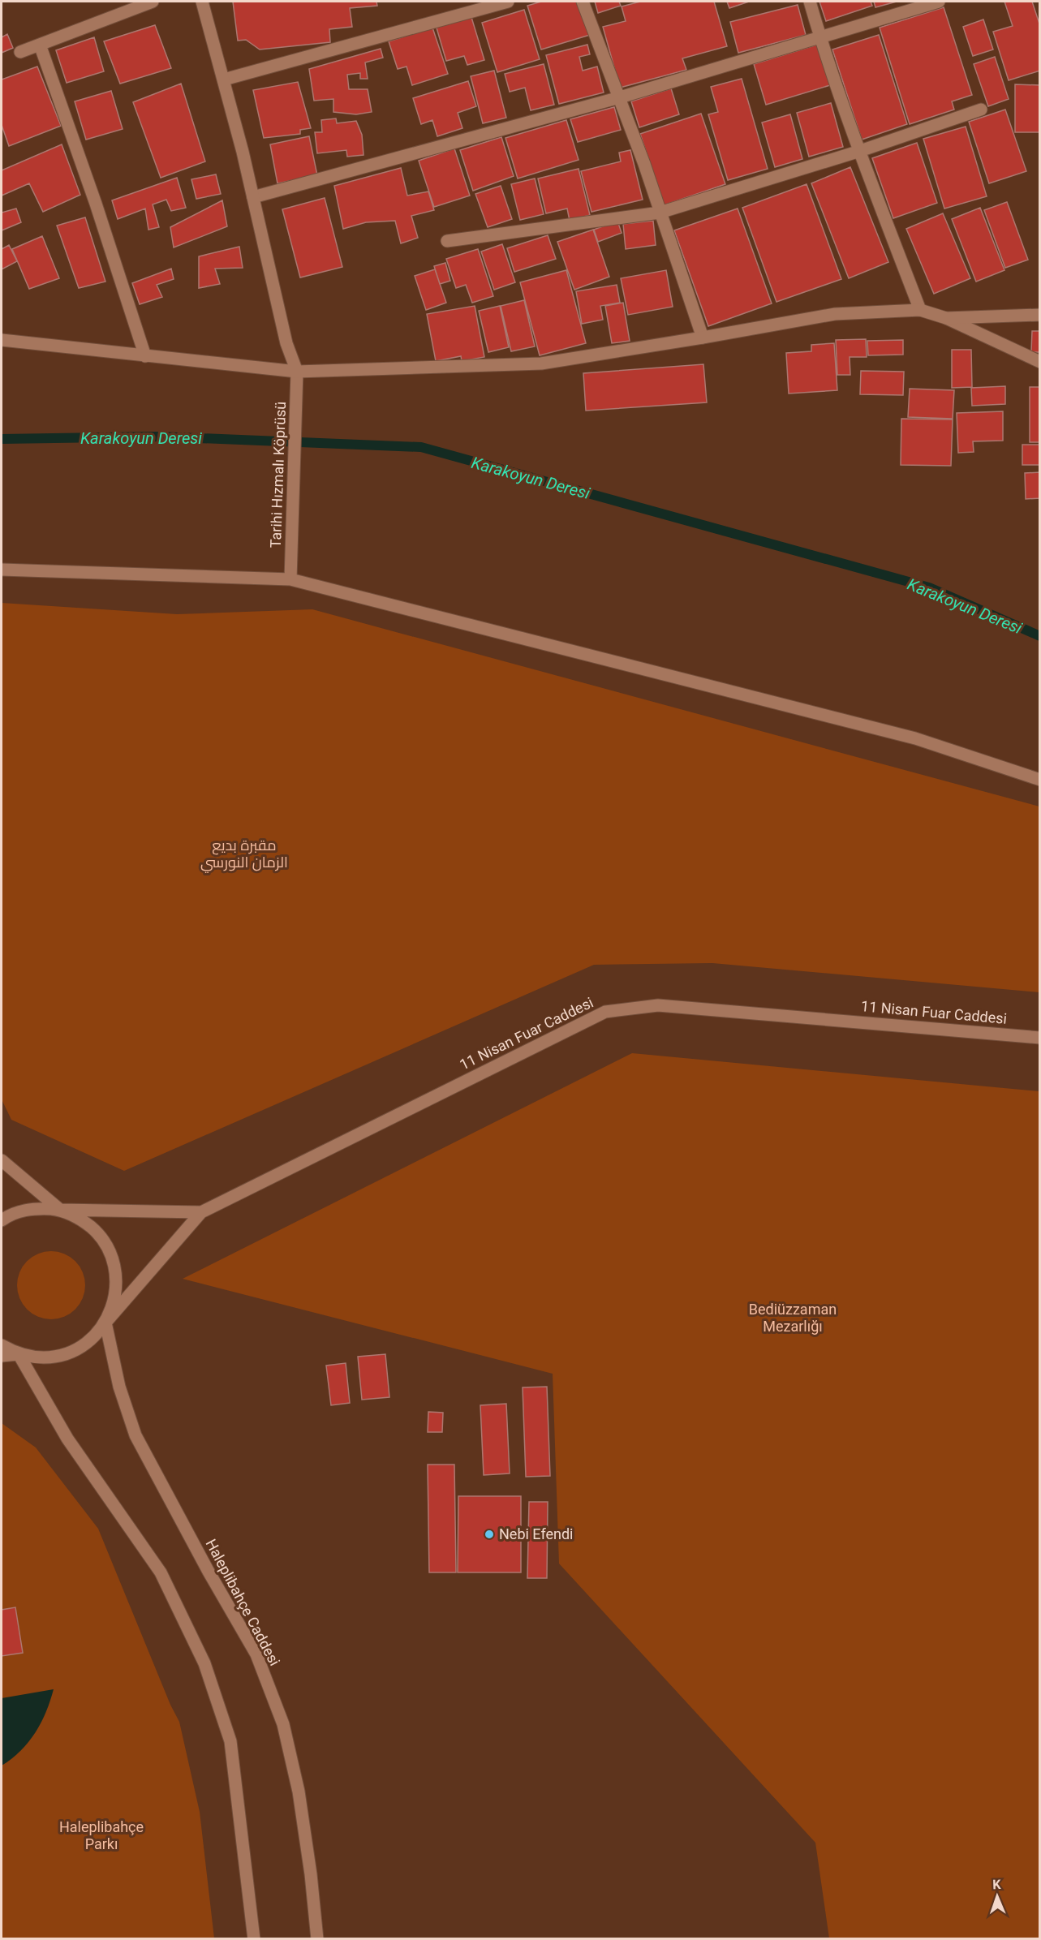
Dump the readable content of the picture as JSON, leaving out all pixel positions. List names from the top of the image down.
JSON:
{
  "streets": {
    "street": ["Tarihi Hızmalı Köprüsü", "11 Nisan Fuar Caddesi", "Haleplibahçe Caddesi"]
  },
  "crossings": [
    ["11 Nisan Fuar Caddesi", "Haleplibahçe Caddesi"]
  ],
  "water": ["Karakoyun Deresi"],
  "parks": ["مقبرة بديع الزمان النورسي", "Bediüzzaman Mezarlığı", "Haleplibahçe Parkı"],
  "places": ["Nebi Efendi"],
  "north": "top"
}
